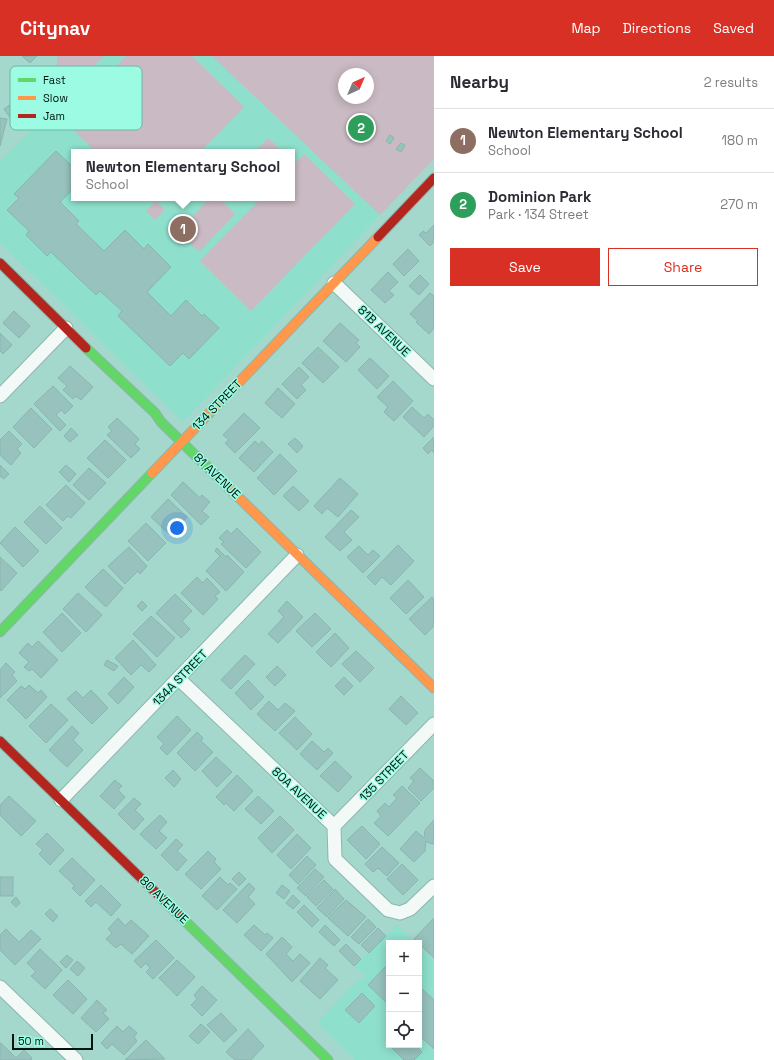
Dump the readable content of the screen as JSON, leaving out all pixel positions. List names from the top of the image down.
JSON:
{
  "streets": {
    "street": [
      "81B AVENUE",
      "134 STREET",
      "81 AVENUE",
      "134A STREET",
      "135 STREET",
      "80A AVENUE",
      "80 AVENUE"
    ]
  },
  "crossings": [
    ["81B AVENUE", "134 STREET"],
    ["134 STREET", "81 AVENUE"],
    ["81 AVENUE", "134A STREET"],
    ["134A STREET", "80A AVENUE"],
    ["134A STREET", "80 AVENUE"],
    ["135 STREET", "80A AVENUE"]
  ],
  "legend": ["Fast", "Slow", "Jam"],
  "scale_bar": "50 m",
  "north": "top right",
  "page": {
    "header": "Citynav",
    "nav": ["Map", "Directions", "Saved"],
    "heading": ["Nearby", "2 results"],
    "list": [
      {
        "mark": "1",
        "name": "Newton Elementary School",
        "note": "School",
        "value": "180 m"
      },
      {
        "mark": "2",
        "name": "Dominion Park",
        "note": "Park · 134 Street",
        "value": "270 m"
      }
    ],
    "pins": ["2", "1"],
    "popup": ["Newton Elementary School", "School"],
    "buttons": ["Save", "Share"],
    "map_buttons": ["+", "−"],
    "scale": "50 m"
  }
}
